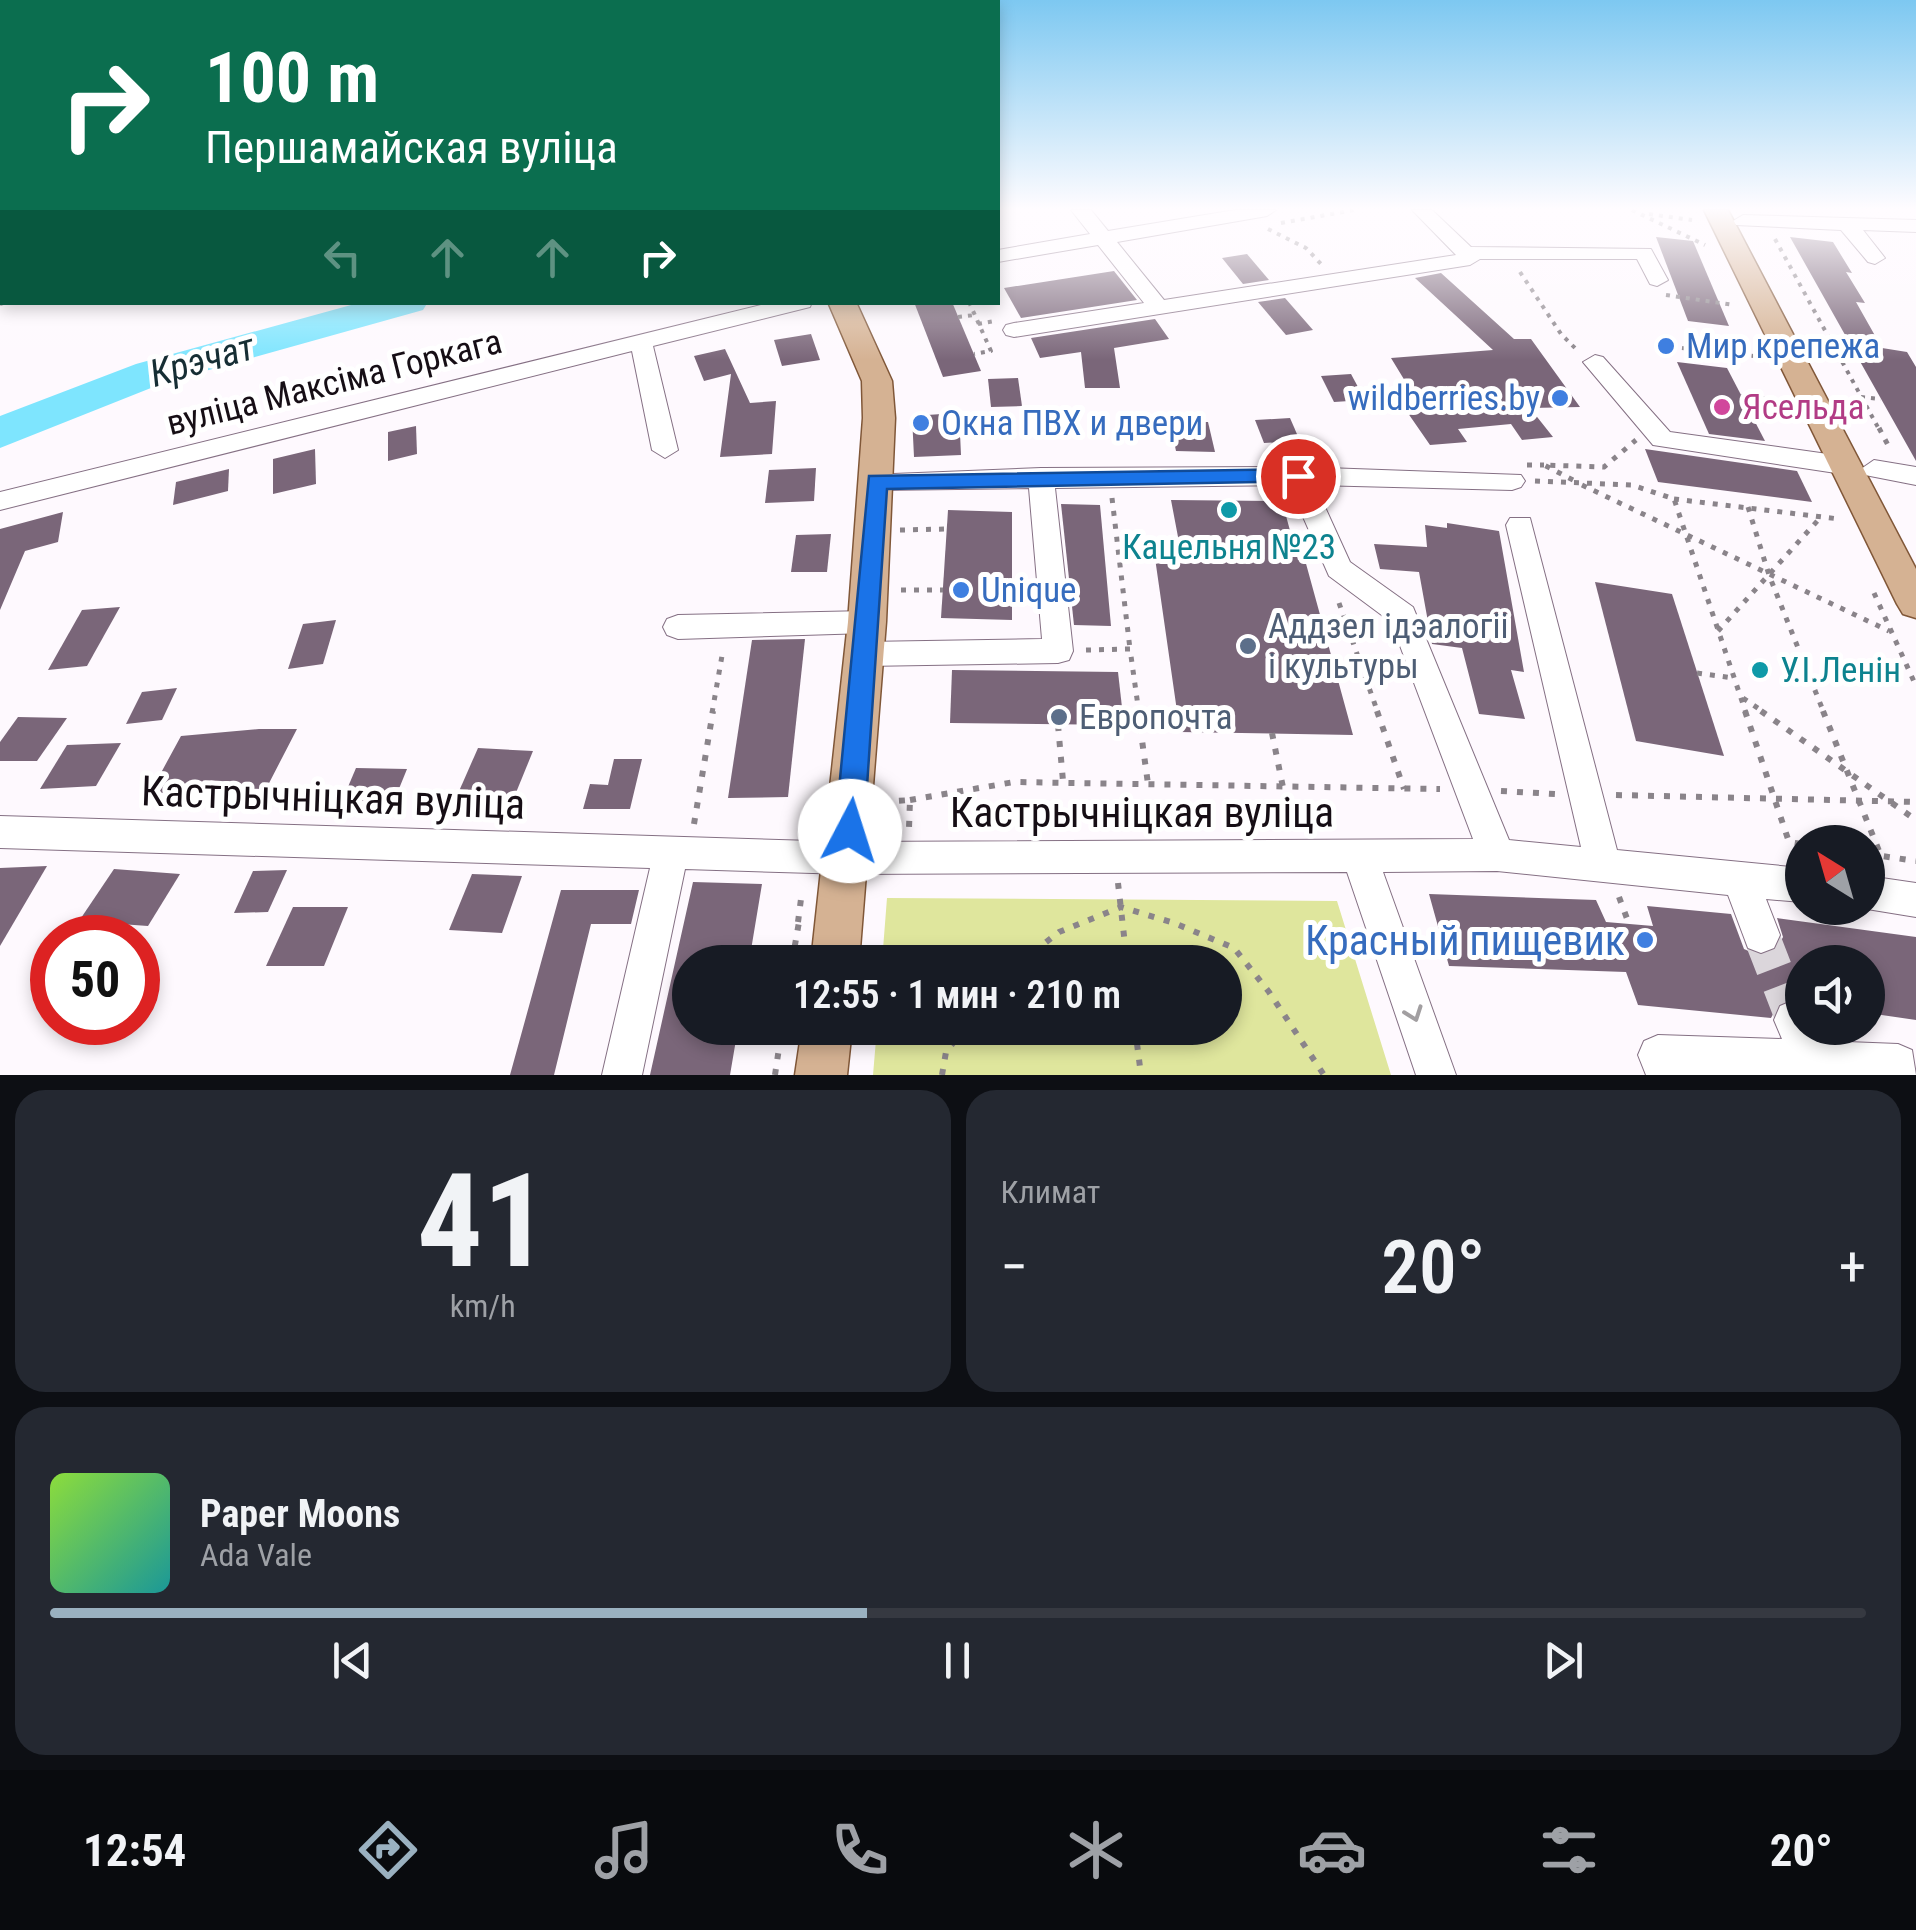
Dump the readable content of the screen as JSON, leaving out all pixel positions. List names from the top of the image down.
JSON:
{
  "streets": {
    "street": ["вуліца Максіма Горкага", "Кастрычніцкая вуліца"]
  },
  "water": ["Крэчат"],
  "places": [
    "Мир крепежа",
    "wildberries.by",
    "Ясельда",
    "Окна ПВХ и двери",
    "Кацельня №23",
    "Unique",
    "Аддзел ідэалогіі і культуры",
    "У.І.Ленін",
    "Европочта",
    "Красный пищевик"
  ],
  "north": "top left",
  "page": {
    "turn": ["100 m", "Першамайская вуліца"],
    "limit": "50",
    "trip": "12:55 · 1 мин · 210 m",
    "tile": [
      ["41", "km/h"],
      "Климат"
    ],
    "heat": ["−", "20°", "+"],
    "song": ["Paper Moons", "Ada Vale"],
    "tabs": ["12:54", "20°"]
  }
}
